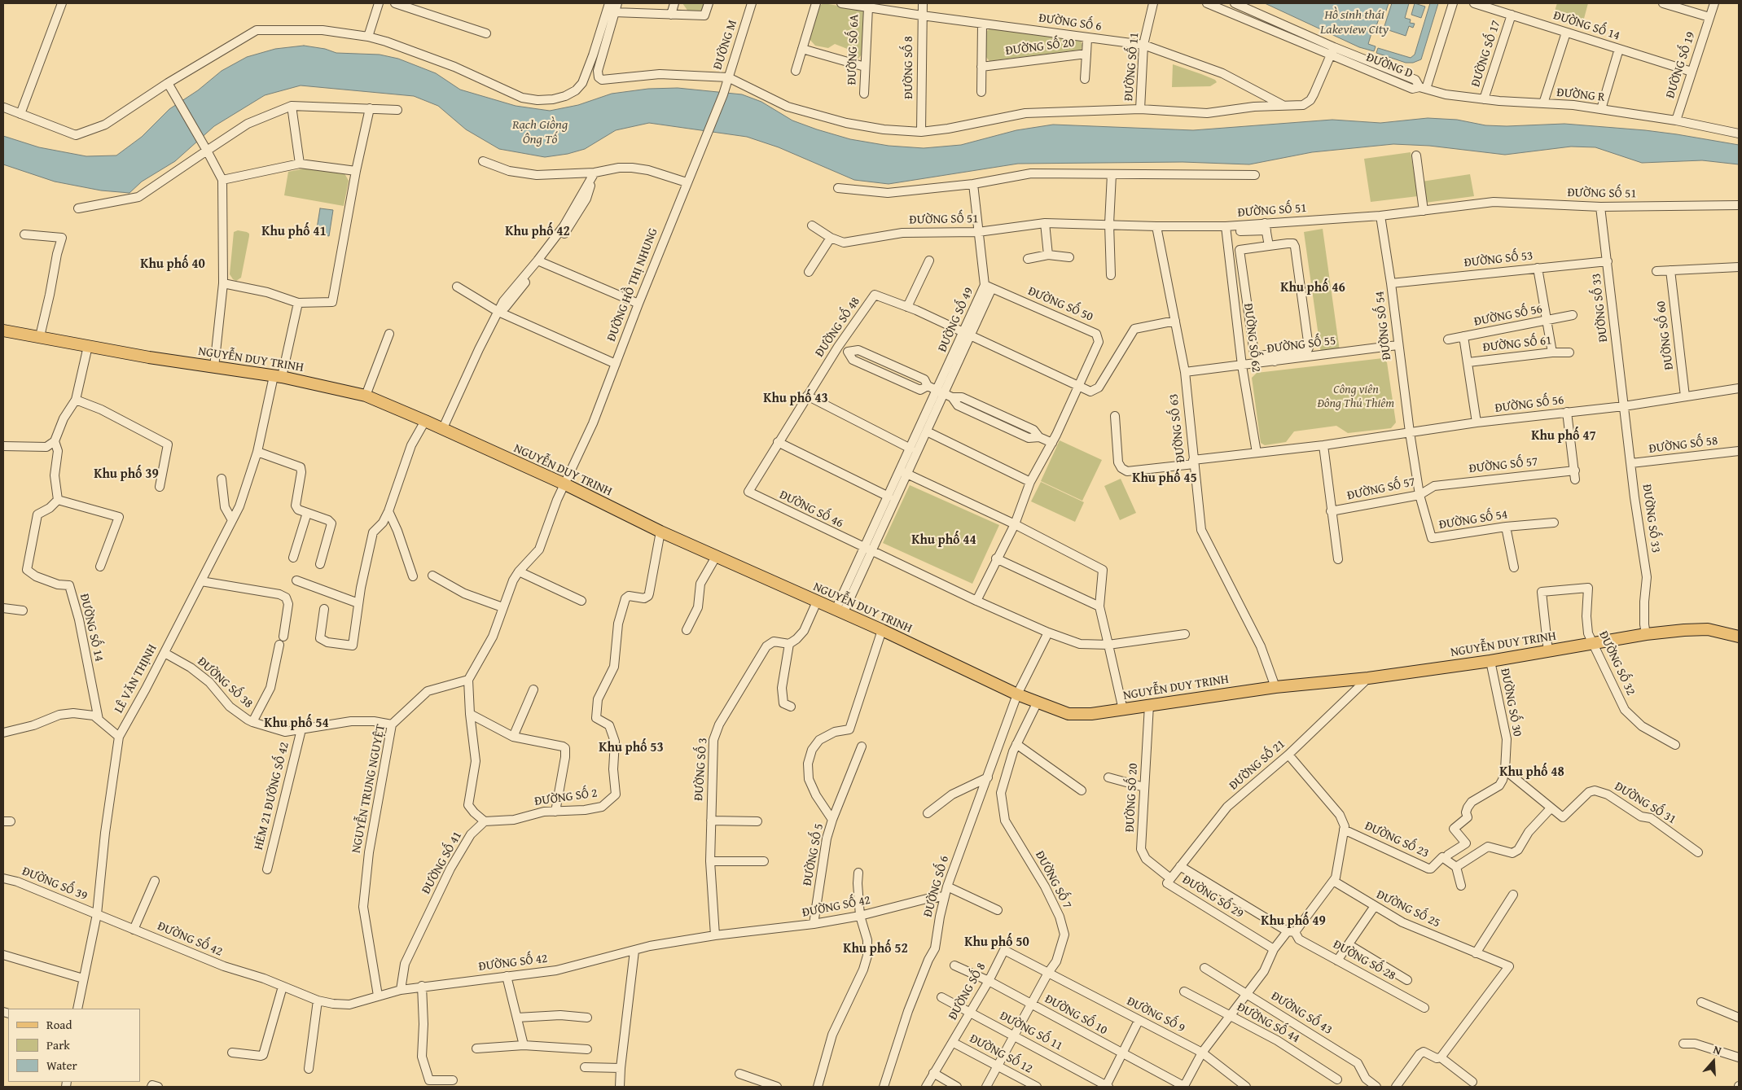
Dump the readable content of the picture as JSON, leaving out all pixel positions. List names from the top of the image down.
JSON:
{
  "streets": {
    "main road": ["NGUYỄN DUY TRINH"],
    "street": [
      "ĐƯỜNG SỐ 6",
      "ĐƯỜNG SỐ 14",
      "ĐƯỜNG M",
      "ĐƯỜNG SỐ 20",
      "ĐƯỜNG SỐ 6A",
      "ĐƯỜNG SỐ 17",
      "ĐƯỜNG SỐ 19",
      "ĐƯỜNG D",
      "ĐƯỜNG SỐ 11",
      "ĐƯỜNG SỐ 8",
      "ĐƯỜNG R",
      "ĐƯỜNG SỐ 51",
      "ĐƯỜNG SỐ 53",
      "ĐƯỜNG HỒ THỊ NHUNG",
      "ĐƯỜNG SỐ 50",
      "ĐƯỜNG SỐ 33",
      "ĐƯỜNG SỐ 56",
      "ĐƯỜNG SỐ 49",
      "ĐƯỜNG SỐ 54",
      "ĐƯỜNG SỐ 48",
      "ĐƯỜNG SỐ 60",
      "ĐƯỜNG SỐ 62",
      "ĐƯỜNG SỐ 61",
      "ĐƯỜNG SỐ 55",
      "ĐƯỜNG SỐ 63",
      "ĐƯỜNG SỐ 58",
      "ĐƯỜNG SỐ 57",
      "ĐƯỜNG SỐ 46",
      "ĐƯỜNG SỐ 32",
      "LÊ VĂN THỊNH",
      "ĐƯỜNG SỐ 38",
      "ĐƯỜNG SỐ 30",
      "ĐƯỜNG SỐ 21",
      "ĐƯỜNG SỐ 3",
      "NGUYỄN TRUNG NGUYỆT",
      "HẺM 21 ĐƯỜNG SỐ 42",
      "ĐƯỜNG SỐ 2",
      "ĐƯỜNG SỐ 31",
      "ĐƯỜNG SỐ 23",
      "ĐƯỜNG SỐ 5",
      "ĐƯỜNG SỐ 41",
      "ĐƯỜNG SỐ 7",
      "ĐƯỜNG SỐ 39",
      "ĐƯỜNG SỐ 29",
      "ĐƯỜNG SỐ 42",
      "ĐƯỜNG SỐ 25",
      "ĐƯỜNG SỐ 28",
      "ĐƯỜNG SỐ 43",
      "ĐƯỜNG SỐ 10",
      "ĐƯỜNG SỐ 9",
      "ĐƯỜNG SỐ 44",
      "ĐƯỜNG SỐ 12"
    ]
  },
  "crossings": [
    ["ĐƯỜNG SỐ 6", "ĐƯỜNG SỐ 20"],
    ["ĐƯỜNG SỐ 6", "ĐƯỜNG SỐ 6A"],
    ["ĐƯỜNG SỐ 6", "ĐƯỜNG SỐ 11"],
    ["ĐƯỜNG SỐ 6", "ĐƯỜNG SỐ 8"],
    ["ĐƯỜNG SỐ 6", "NGUYỄN DUY TRINH"],
    ["ĐƯỜNG SỐ 6", "ĐƯỜNG SỐ 46"],
    ["ĐƯỜNG SỐ 6", "ĐƯỜNG SỐ 42"],
    ["ĐƯỜNG SỐ 14", "ĐƯỜNG SỐ 17"],
    ["ĐƯỜNG SỐ 14", "ĐƯỜNG SỐ 19"],
    ["ĐƯỜNG M", "ĐƯỜNG HỒ THỊ NHUNG"],
    ["ĐƯỜNG SỐ 20", "NGUYỄN DUY TRINH"],
    ["ĐƯỜNG SỐ 20", "ĐƯỜNG SỐ 21"],
    ["ĐƯỜNG SỐ 20", "ĐƯỜNG SỐ 29"],
    ["ĐƯỜNG SỐ 17", "ĐƯỜNG R"],
    ["ĐƯỜNG SỐ 19", "ĐƯỜNG R"],
    ["ĐƯỜNG D", "ĐƯỜNG R"],
    ["ĐƯỜNG SỐ 11", "ĐƯỜNG SỐ 8"],
    ["ĐƯỜNG SỐ 11", "ĐƯỜNG SỐ 7"],
    ["ĐƯỜNG SỐ 8", "ĐƯỜNG SỐ 7"],
    ["ĐƯỜNG SỐ 8", "ĐƯỜNG SỐ 10"],
    ["ĐƯỜNG SỐ 8", "ĐƯỜNG SỐ 9"],
    ["ĐƯỜNG SỐ 8", "ĐƯỜNG SỐ 12"],
    ["ĐƯỜNG SỐ 51", "ĐƯỜNG SỐ 33"],
    ["ĐƯỜNG SỐ 51", "ĐƯỜNG SỐ 49"],
    ["ĐƯỜNG SỐ 51", "ĐƯỜNG SỐ 54"],
    ["ĐƯỜNG SỐ 51", "ĐƯỜNG SỐ 62"],
    ["ĐƯỜNG SỐ 51", "ĐƯỜNG SỐ 63"],
    ["ĐƯỜNG SỐ 53", "ĐƯỜNG SỐ 33"],
    ["ĐƯỜNG SỐ 53", "ĐƯỜNG SỐ 54"],
    ["ĐƯỜNG HỒ THỊ NHUNG", "NGUYỄN DUY TRINH"],
    ["ĐƯỜNG SỐ 50", "ĐƯỜNG SỐ 49"],
    ["ĐƯỜNG SỐ 50", "ĐƯỜNG SỐ 48"],
    ["ĐƯỜNG SỐ 50", "ĐƯỜNG SỐ 46"],
    ["ĐƯỜNG SỐ 33", "ĐƯỜNG SỐ 56"],
    ["ĐƯỜNG SỐ 33", "NGUYỄN DUY TRINH"],
    ["ĐƯỜNG SỐ 33", "ĐƯỜNG SỐ 58"],
    ["ĐƯỜNG SỐ 56", "ĐƯỜNG SỐ 54"],
    ["ĐƯỜNG SỐ 56", "ĐƯỜNG SỐ 60"],
    ["ĐƯỜNG SỐ 56", "ĐƯỜNG SỐ 62"],
    ["ĐƯỜNG SỐ 56", "ĐƯỜNG SỐ 61"],
    ["ĐƯỜNG SỐ 56", "ĐƯỜNG SỐ 63"],
    ["ĐƯỜNG SỐ 56", "ĐƯỜNG SỐ 57"],
    ["ĐƯỜNG SỐ 49", "ĐƯỜNG SỐ 48"],
    ["ĐƯỜNG SỐ 49", "NGUYỄN DUY TRINH"],
    ["ĐƯỜNG SỐ 49", "ĐƯỜNG SỐ 46"],
    ["ĐƯỜNG SỐ 54", "ĐƯỜNG SỐ 55"],
    ["ĐƯỜNG SỐ 54", "ĐƯỜNG SỐ 57"],
    ["ĐƯỜNG SỐ 48", "ĐƯỜNG SỐ 63"],
    ["ĐƯỜNG SỐ 48", "ĐƯỜNG SỐ 46"],
    ["ĐƯỜNG SỐ 62", "ĐƯỜNG SỐ 55"],
    ["ĐƯỜNG SỐ 55", "ĐƯỜNG SỐ 63"],
    ["NGUYỄN DUY TRINH", "ĐƯỜNG SỐ 63"],
    ["NGUYỄN DUY TRINH", "ĐƯỜNG SỐ 32"],
    ["NGUYỄN DUY TRINH", "LÊ VĂN THỊNH"],
    ["NGUYỄN DUY TRINH", "ĐƯỜNG SỐ 30"],
    ["NGUYỄN DUY TRINH", "ĐƯỜNG SỐ 21"],
    ["NGUYỄN DUY TRINH", "ĐƯỜNG SỐ 2"],
    ["NGUYỄN DUY TRINH", "ĐƯỜNG SỐ 5"],
    ["NGUYỄN DUY TRINH", "ĐƯỜNG SỐ 7"],
    ["LÊ VĂN THỊNH", "ĐƯỜNG SỐ 38"],
    ["LÊ VĂN THỊNH", "ĐƯỜNG SỐ 39"],
    ["LÊ VĂN THỊNH", "ĐƯỜNG SỐ 42"],
    ["ĐƯỜNG SỐ 38", "NGUYỄN TRUNG NGUYỆT"],
    ["ĐƯỜNG SỐ 38", "HẺM 21 ĐƯỜNG SỐ 42"],
    ["ĐƯỜNG SỐ 30", "ĐƯỜNG SỐ 31"],
    ["ĐƯỜNG SỐ 21", "ĐƯỜNG SỐ 29"],
    ["ĐƯỜNG SỐ 21", "ĐƯỜNG SỐ 28"],
    ["ĐƯỜNG SỐ 3", "ĐƯỜNG SỐ 42"],
    ["NGUYỄN TRUNG NGUYỆT", "ĐƯỜNG SỐ 42"],
    ["ĐƯỜNG SỐ 2", "ĐƯỜNG SỐ 41"],
    ["ĐƯỜNG SỐ 5", "ĐƯỜNG SỐ 42"],
    ["ĐƯỜNG SỐ 41", "ĐƯỜNG SỐ 42"],
    ["ĐƯỜNG SỐ 7", "ĐƯỜNG SỐ 10"],
    ["ĐƯỜNG SỐ 7", "ĐƯỜNG SỐ 9"],
    ["ĐƯỜNG SỐ 7", "ĐƯỜNG SỐ 12"],
    ["ĐƯỜNG SỐ 39", "ĐƯỜNG SỐ 42"]
  ],
  "districts": [
    "Khu phố 41",
    "Khu phố 42",
    "Khu phố 40",
    "Khu phố 46",
    "Khu phố 43",
    "Khu phố 47",
    "Khu phố 39",
    "Khu phố 45",
    "Khu phố 44",
    "Khu phố 54",
    "Khu phố 53",
    "Khu phố 48",
    "Khu phố 49",
    "Khu phố 50",
    "Khu phố 52"
  ],
  "water": ["Hồ sinh thái Lakeview City", "Rạch Giồng Ông Tố"],
  "parks": ["Công viên Đông Thủ Thiêm"],
  "legend": ["Road", "Park", "Water"],
  "north": "top"
}
